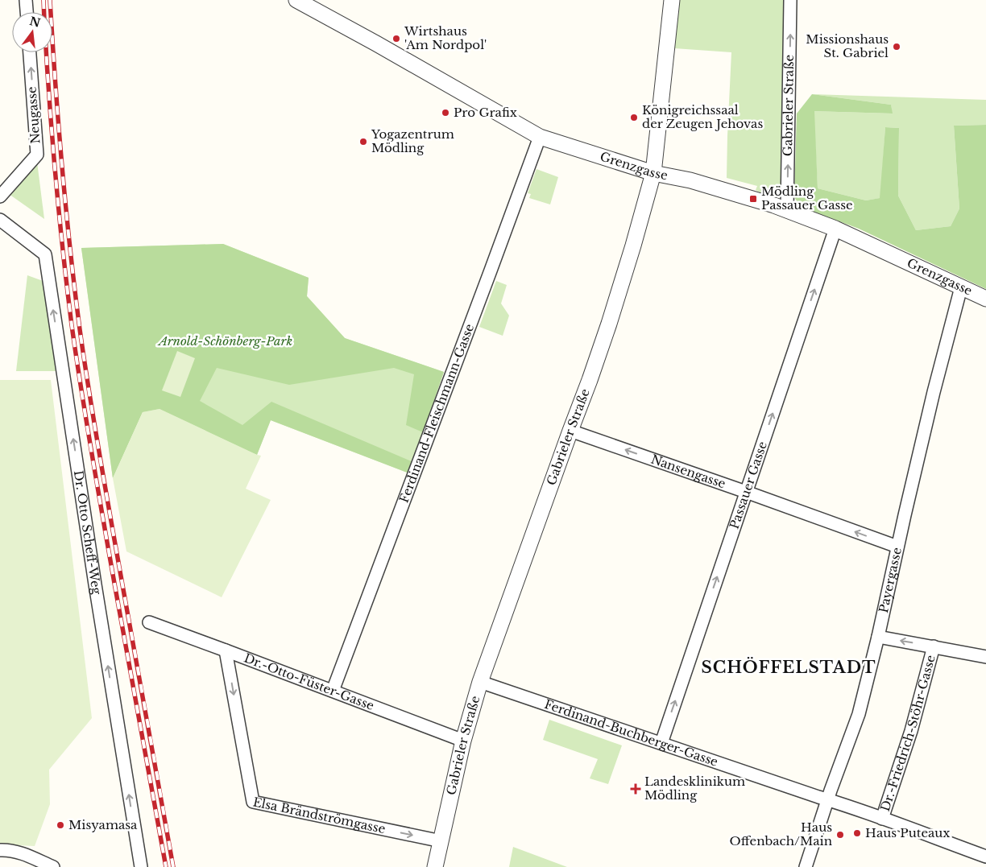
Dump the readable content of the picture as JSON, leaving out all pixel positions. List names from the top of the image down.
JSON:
{
  "streets": {
    "street": [
      "Gabrieler Straße",
      "Neugasse",
      "Grenzgasse",
      "Ferdinand-Fleischmann-Gasse",
      "Nansengasse",
      "Passauer Gasse",
      "Dr. Otto Scheff-Weg",
      "Payergasse",
      "Dr.-Otto-Füster-Gasse",
      "Ferdinand-Buchberger-Gasse",
      "Dr.-Friedrich-Stöhr-Gasse",
      "Elsa Brändströmgasse"
    ]
  },
  "crossings": [
    ["Gabrieler Straße", "Grenzgasse"],
    ["Gabrieler Straße", "Nansengasse"],
    ["Gabrieler Straße", "Dr.-Otto-Füster-Gasse"],
    ["Gabrieler Straße", "Ferdinand-Buchberger-Gasse"],
    ["Gabrieler Straße", "Elsa Brändströmgasse"],
    ["Grenzgasse", "Ferdinand-Fleischmann-Gasse"],
    ["Grenzgasse", "Passauer Gasse"],
    ["Grenzgasse", "Payergasse"],
    ["Ferdinand-Fleischmann-Gasse", "Dr.-Otto-Füster-Gasse"],
    ["Nansengasse", "Passauer Gasse"],
    ["Nansengasse", "Payergasse"],
    ["Passauer Gasse", "Ferdinand-Buchberger-Gasse"],
    ["Payergasse", "Ferdinand-Buchberger-Gasse"],
    ["Dr.-Otto-Füster-Gasse", "Elsa Brändströmgasse"],
    ["Ferdinand-Buchberger-Gasse", "Dr.-Friedrich-Stöhr-Gasse"]
  ],
  "one_way": [
    "Neugasse",
    "Nansengasse",
    "Passauer Gasse",
    "Dr. Otto Scheff-Weg",
    "Elsa Brändströmgasse"
  ],
  "districts": ["SCHÖFFELSTADT"],
  "parks": ["Arnold-Schönberg-Park"],
  "places": {
    "other": [
      "Wirtshaus 'Am Nordpol'",
      "Missionshaus St. Gabriel",
      "Pro Grafix",
      "Königreichssaal der Zeugen Jehovas",
      "Yogazentrum Mödling",
      "Misyamasa",
      "Haus Puteaux",
      "Haus Offenbach/Main"
    ],
    "transit": ["Mödling Passauer Gasse"],
    "health": ["Landesklinikum Mödling"]
  },
  "north": "top"
}
